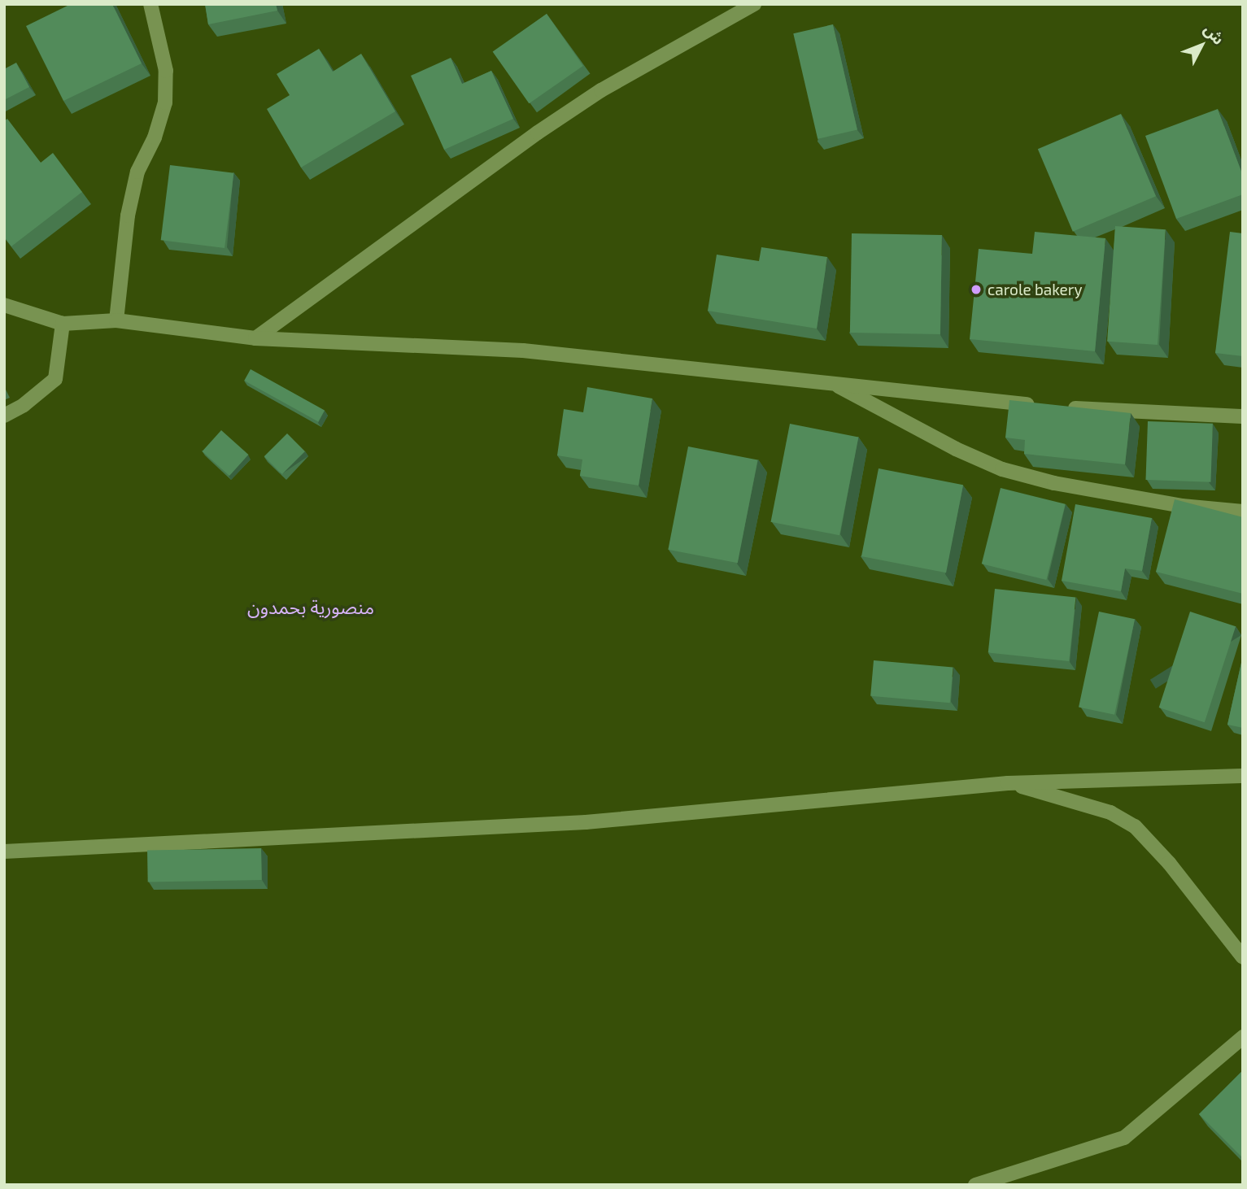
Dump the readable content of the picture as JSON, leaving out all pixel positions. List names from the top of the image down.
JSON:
{
  "districts": ["منصورية بحمدون"],
  "places": ["carole bakery"],
  "north": "top right"
}
